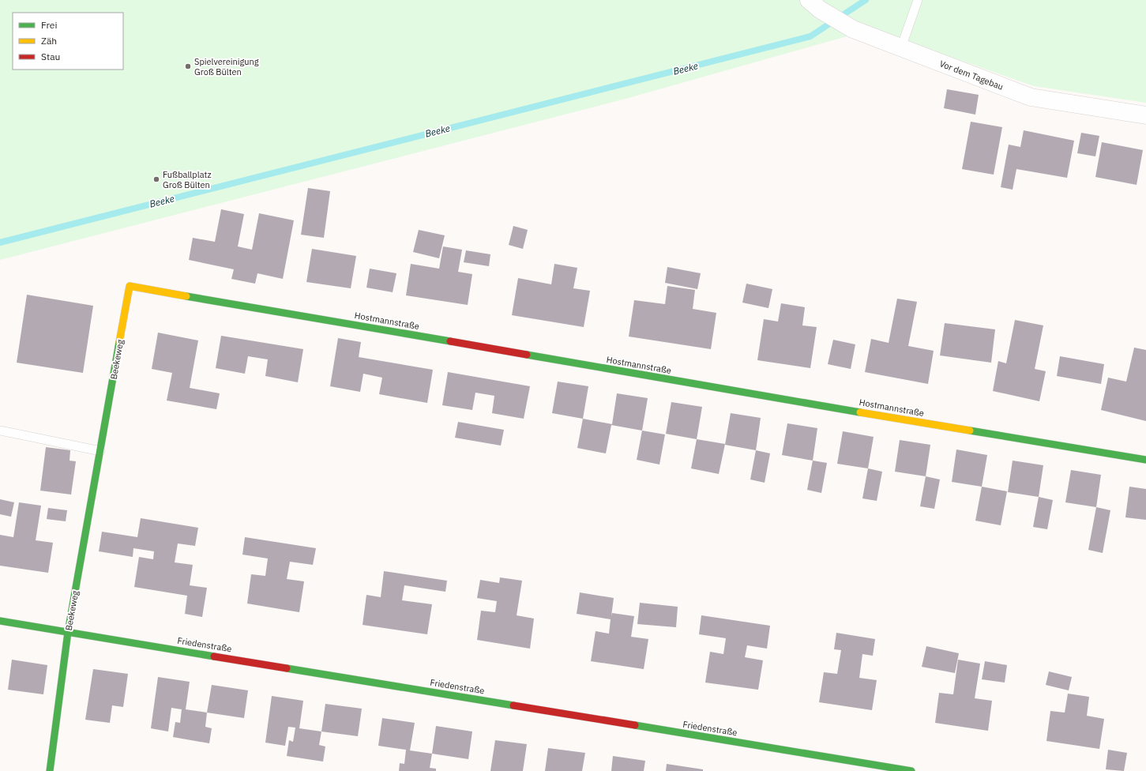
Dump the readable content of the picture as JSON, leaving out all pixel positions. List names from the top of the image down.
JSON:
{
  "streets": {
    "street": [
      "Vor dem Tagebau",
      "Hostmannstraße",
      "Beekeweg",
      "Friedenstraße"
    ]
  },
  "crossings": [
    ["Hostmannstraße", "Beekeweg"],
    ["Beekeweg", "Friedenstraße"]
  ],
  "water": ["Beeke"],
  "places": ["Spielvereinigung Groß Bülten", "Fußballplatz Groß Bülten"],
  "legend": ["Frei", "Zäh", "Stau"]
}
